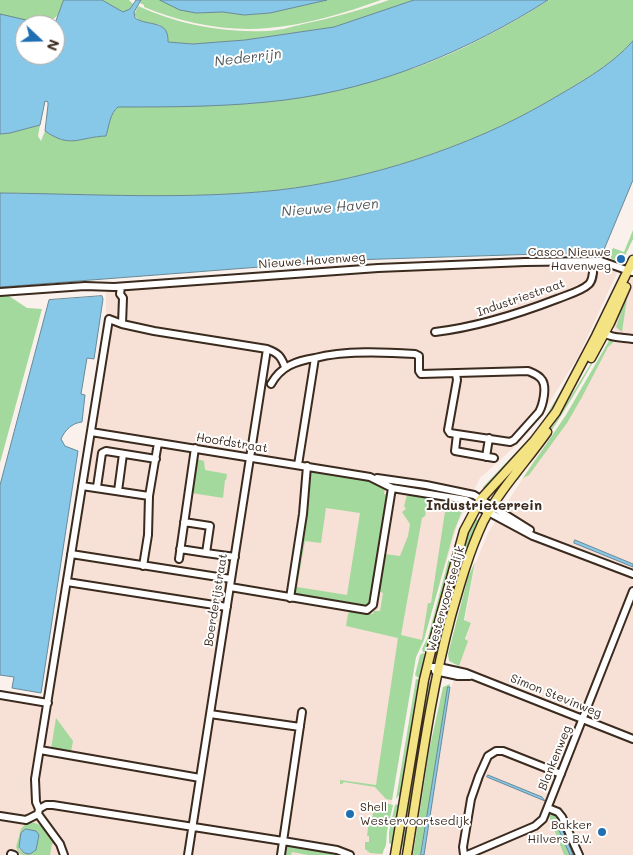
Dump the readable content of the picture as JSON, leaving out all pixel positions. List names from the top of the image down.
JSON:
{
  "streets": {
    "main road": ["Westervoortsedijk"],
    "street": [
      "Nieuwe Havenweg",
      "Industriestraat",
      "Hoofdstraat",
      "Boerderijstraat",
      "Simon Stevinweg",
      "Blankenweg"
    ]
  },
  "crossings": [
    ["Nieuwe Havenweg", "Industriestraat"],
    ["Nieuwe Havenweg", "Westervoortsedijk"],
    ["Hoofdstraat", "Boerderijstraat"],
    ["Westervoortsedijk", "Simon Stevinweg"],
    ["Simon Stevinweg", "Blankenweg"]
  ],
  "districts": ["Industrieterrein"],
  "water": ["Nederrijn", "Nieuwe Haven"],
  "places": ["Casco Nieuwe Havenweg", "Shell Westervoortsedijk", "Bakker Hilvers B.V."],
  "north": "right"
}
